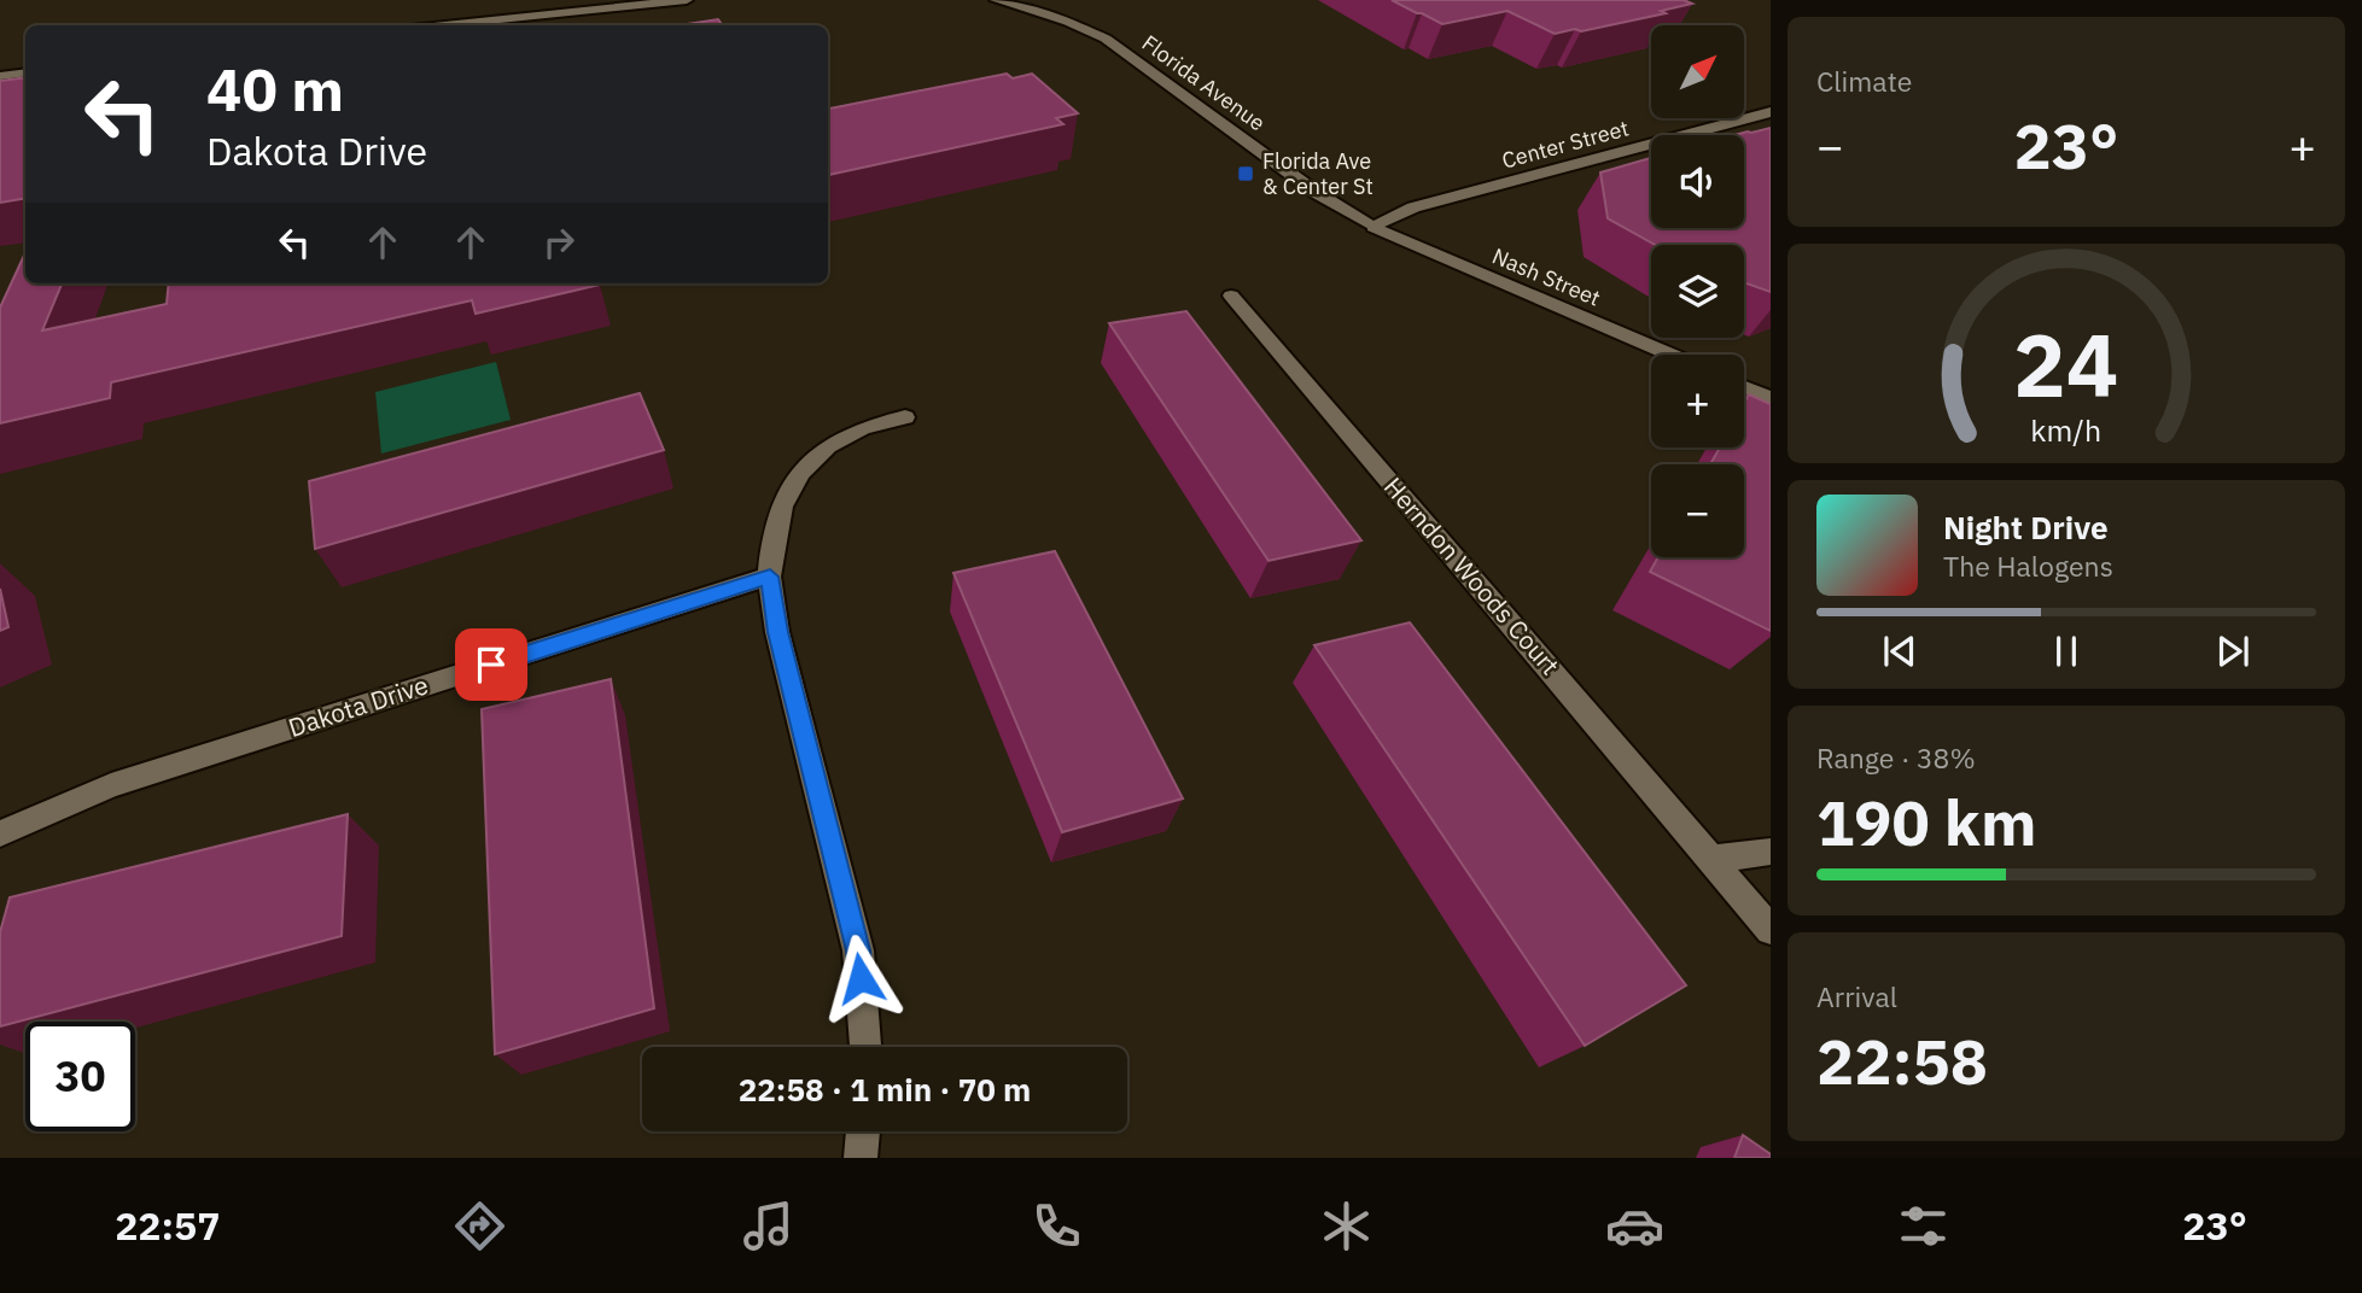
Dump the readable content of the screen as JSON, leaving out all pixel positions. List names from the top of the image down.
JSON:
{
  "streets": {
    "street": [
      "Florida Avenue",
      "Center Street",
      "Nash Street",
      "Herndon Woods Court",
      "Dakota Drive"
    ]
  },
  "crossings": [
    ["Florida Avenue", "Center Street"],
    ["Florida Avenue", "Nash Street"],
    ["Center Street", "Nash Street"]
  ],
  "places": {
    "transit": ["Florida Ave & Center St"]
  },
  "north": "top right",
  "page": {
    "tile": [
      "Climate",
      ["Range · 38%", "190 km"],
      ["Arrival", "22:58"]
    ],
    "map_buttons": ["+", "−"],
    "turn": ["40 m", "Dakota Drive"],
    "heat": ["−", "23°", "+"],
    "song": ["Night Drive", "The Halogens"],
    "limit": "30",
    "trip": "22:58 · 1 min · 70 m",
    "tabs": ["22:57", "23°"],
    "gauge": ["24", "km/h"]
  }
}
